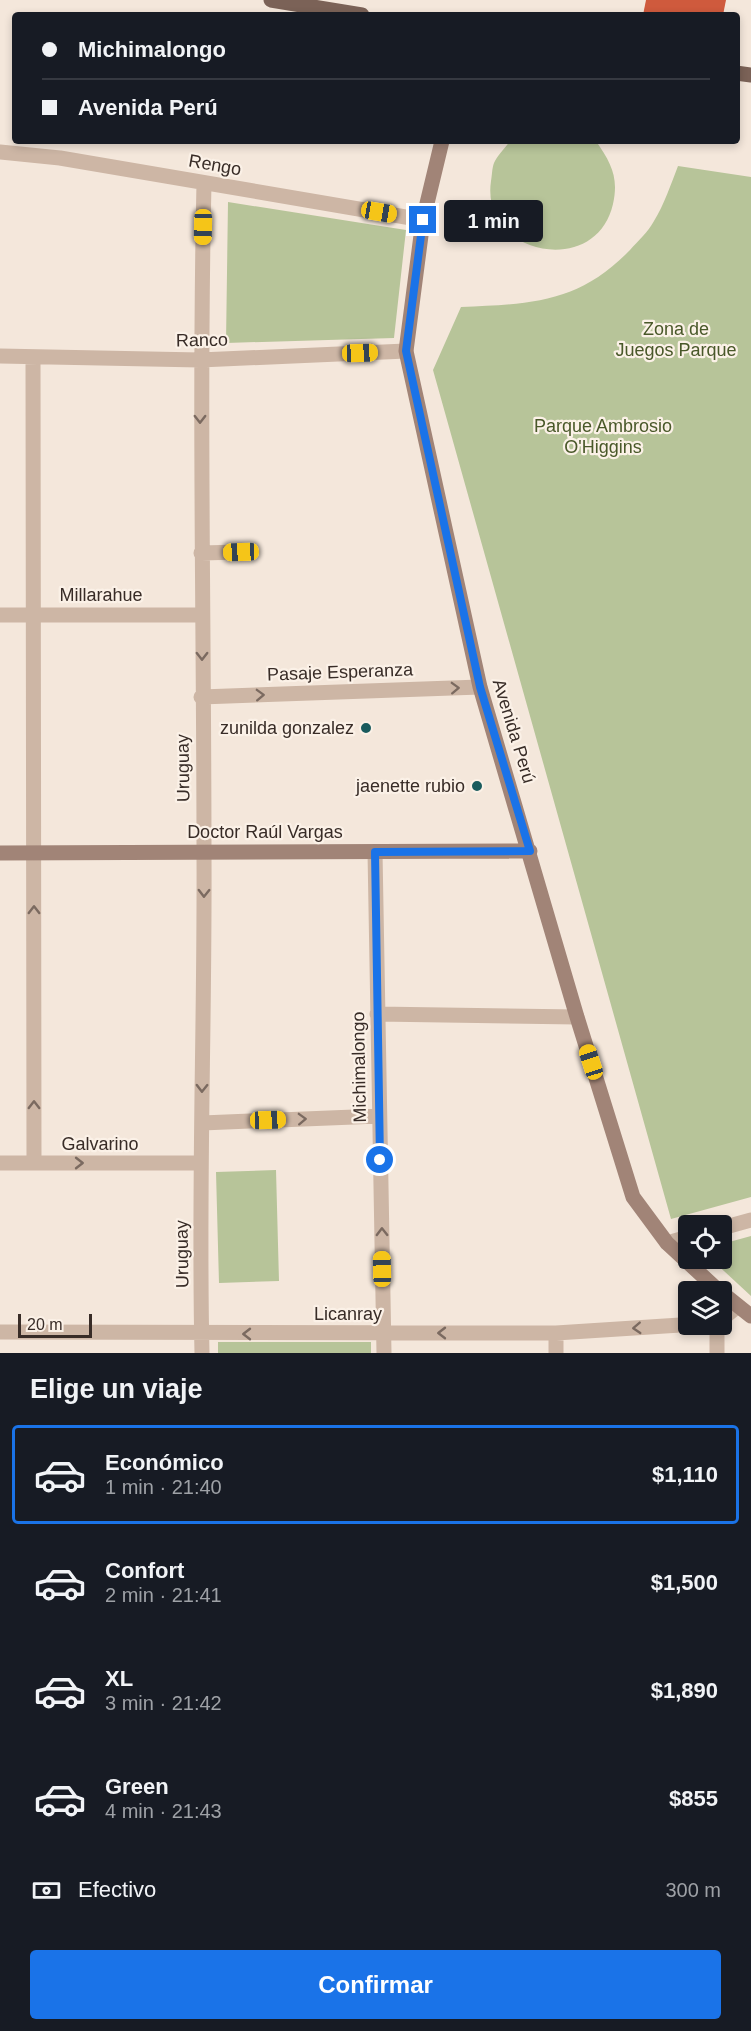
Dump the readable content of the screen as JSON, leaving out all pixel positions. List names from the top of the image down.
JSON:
{
  "streets": {
    "street": [
      "Rengo",
      "Ranco",
      "Millarahue",
      "Pasaje Esperanza",
      "Avenida Perú",
      "Uruguay",
      "Doctor Raúl Vargas",
      "Michimalongo",
      "Galvarino",
      "Licanray"
    ]
  },
  "crossings": [
    ["Rengo", "Avenida Perú"],
    ["Rengo", "Uruguay"],
    ["Ranco", "Avenida Perú"],
    ["Ranco", "Uruguay"],
    ["Millarahue", "Uruguay"],
    ["Pasaje Esperanza", "Avenida Perú"],
    ["Pasaje Esperanza", "Uruguay"],
    ["Avenida Perú", "Doctor Raúl Vargas"],
    ["Uruguay", "Doctor Raúl Vargas"],
    ["Uruguay", "Galvarino"],
    ["Uruguay", "Licanray"],
    ["Doctor Raúl Vargas", "Michimalongo"],
    ["Michimalongo", "Licanray"]
  ],
  "one_way": [
    "Pasaje Esperanza",
    "Uruguay",
    "Michimalongo",
    "Galvarino",
    "Licanray"
  ],
  "parks": ["Zona de Juegos Parque", "Parque Ambrosio O'Higgins"],
  "places": ["zunilda gonzalez", "jaenette rubio"],
  "scale_bar": "20 m",
  "page": {
    "banner": ["Michimalongo", "Avenida Perú"],
    "bubble": "1 min",
    "scale": "20 m",
    "heading": "Elige un viaje",
    "list": [
      {
        "name": "Económico",
        "note": "1 min · 21:40",
        "value": "$1,110"
      },
      {
        "name": "Confort",
        "note": "2 min · 21:41",
        "value": "$1,500"
      },
      {
        "name": "XL",
        "note": "3 min · 21:42",
        "value": "$1,890"
      },
      {
        "name": "Green",
        "note": "4 min · 21:43",
        "value": "$855"
      }
    ],
    "pay": ["Efectivo", "300 m"],
    "buttons": "Confirmar"
  }
}
